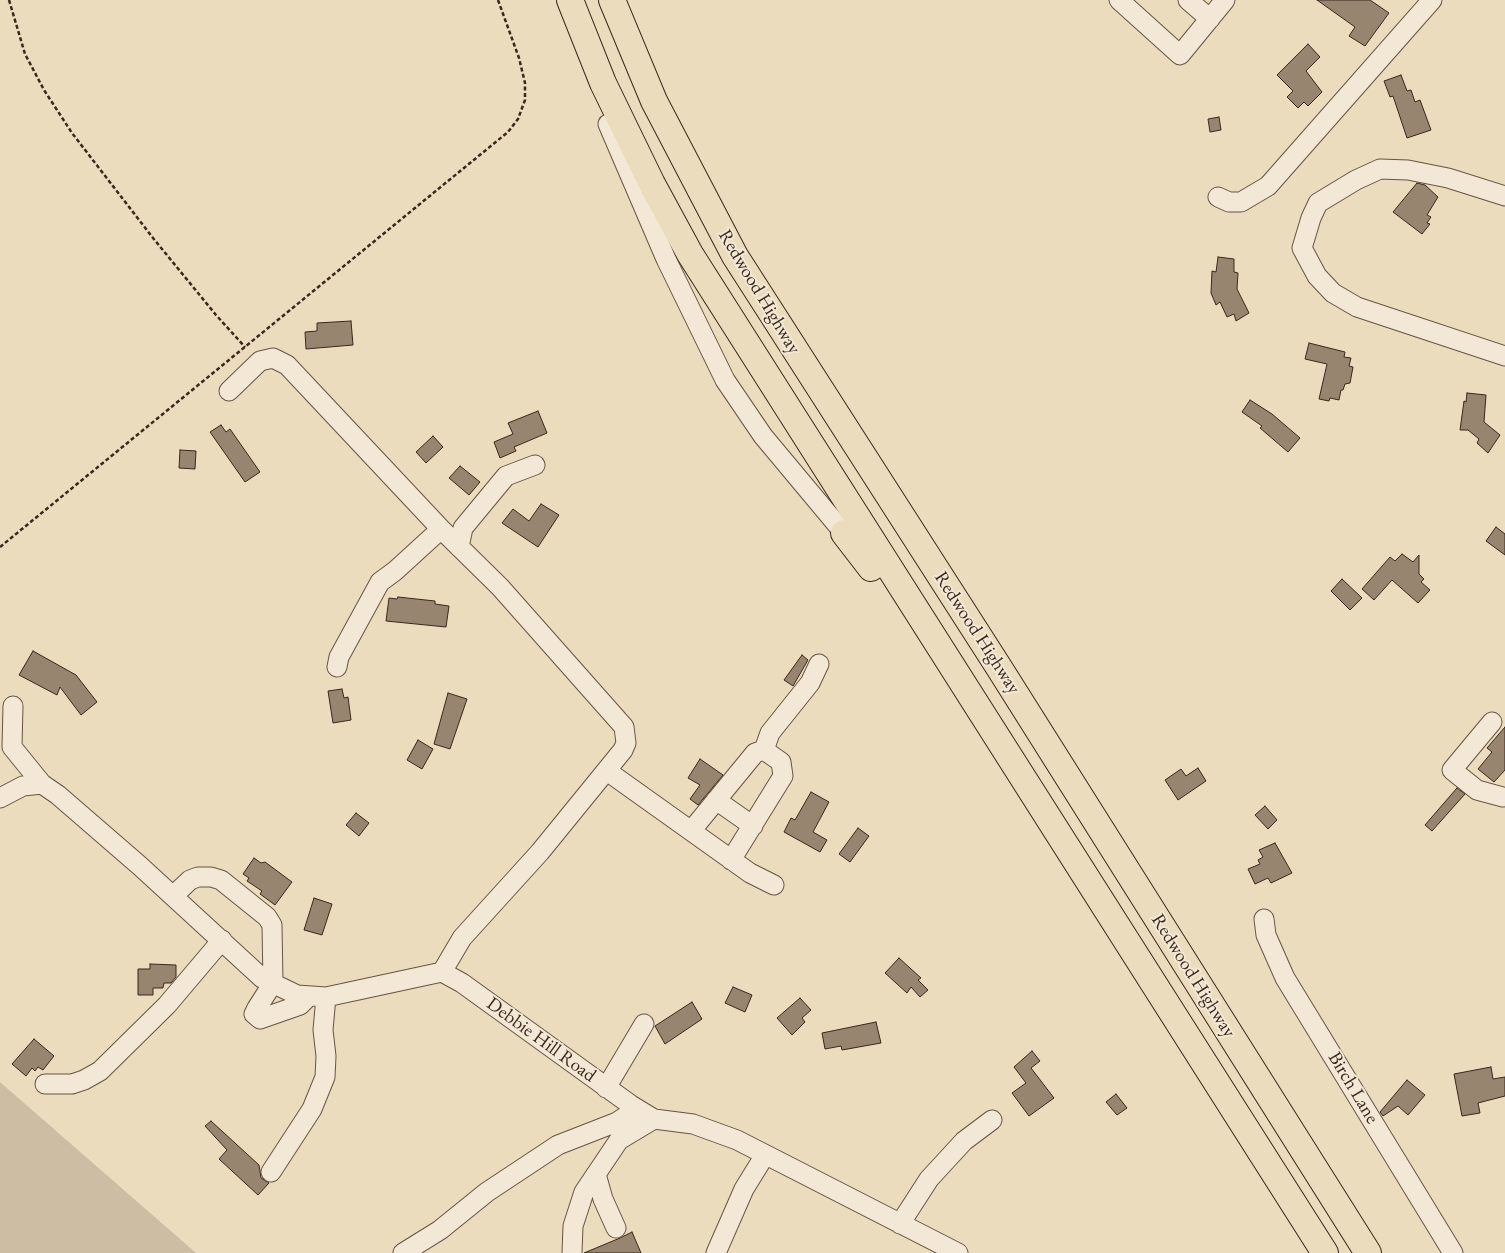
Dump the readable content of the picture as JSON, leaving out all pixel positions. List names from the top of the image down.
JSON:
{
  "streets": {
    "highway": ["Redwood Highway"],
    "street": ["Debbie Hill Road", "Birch Lane"]
  }
}
